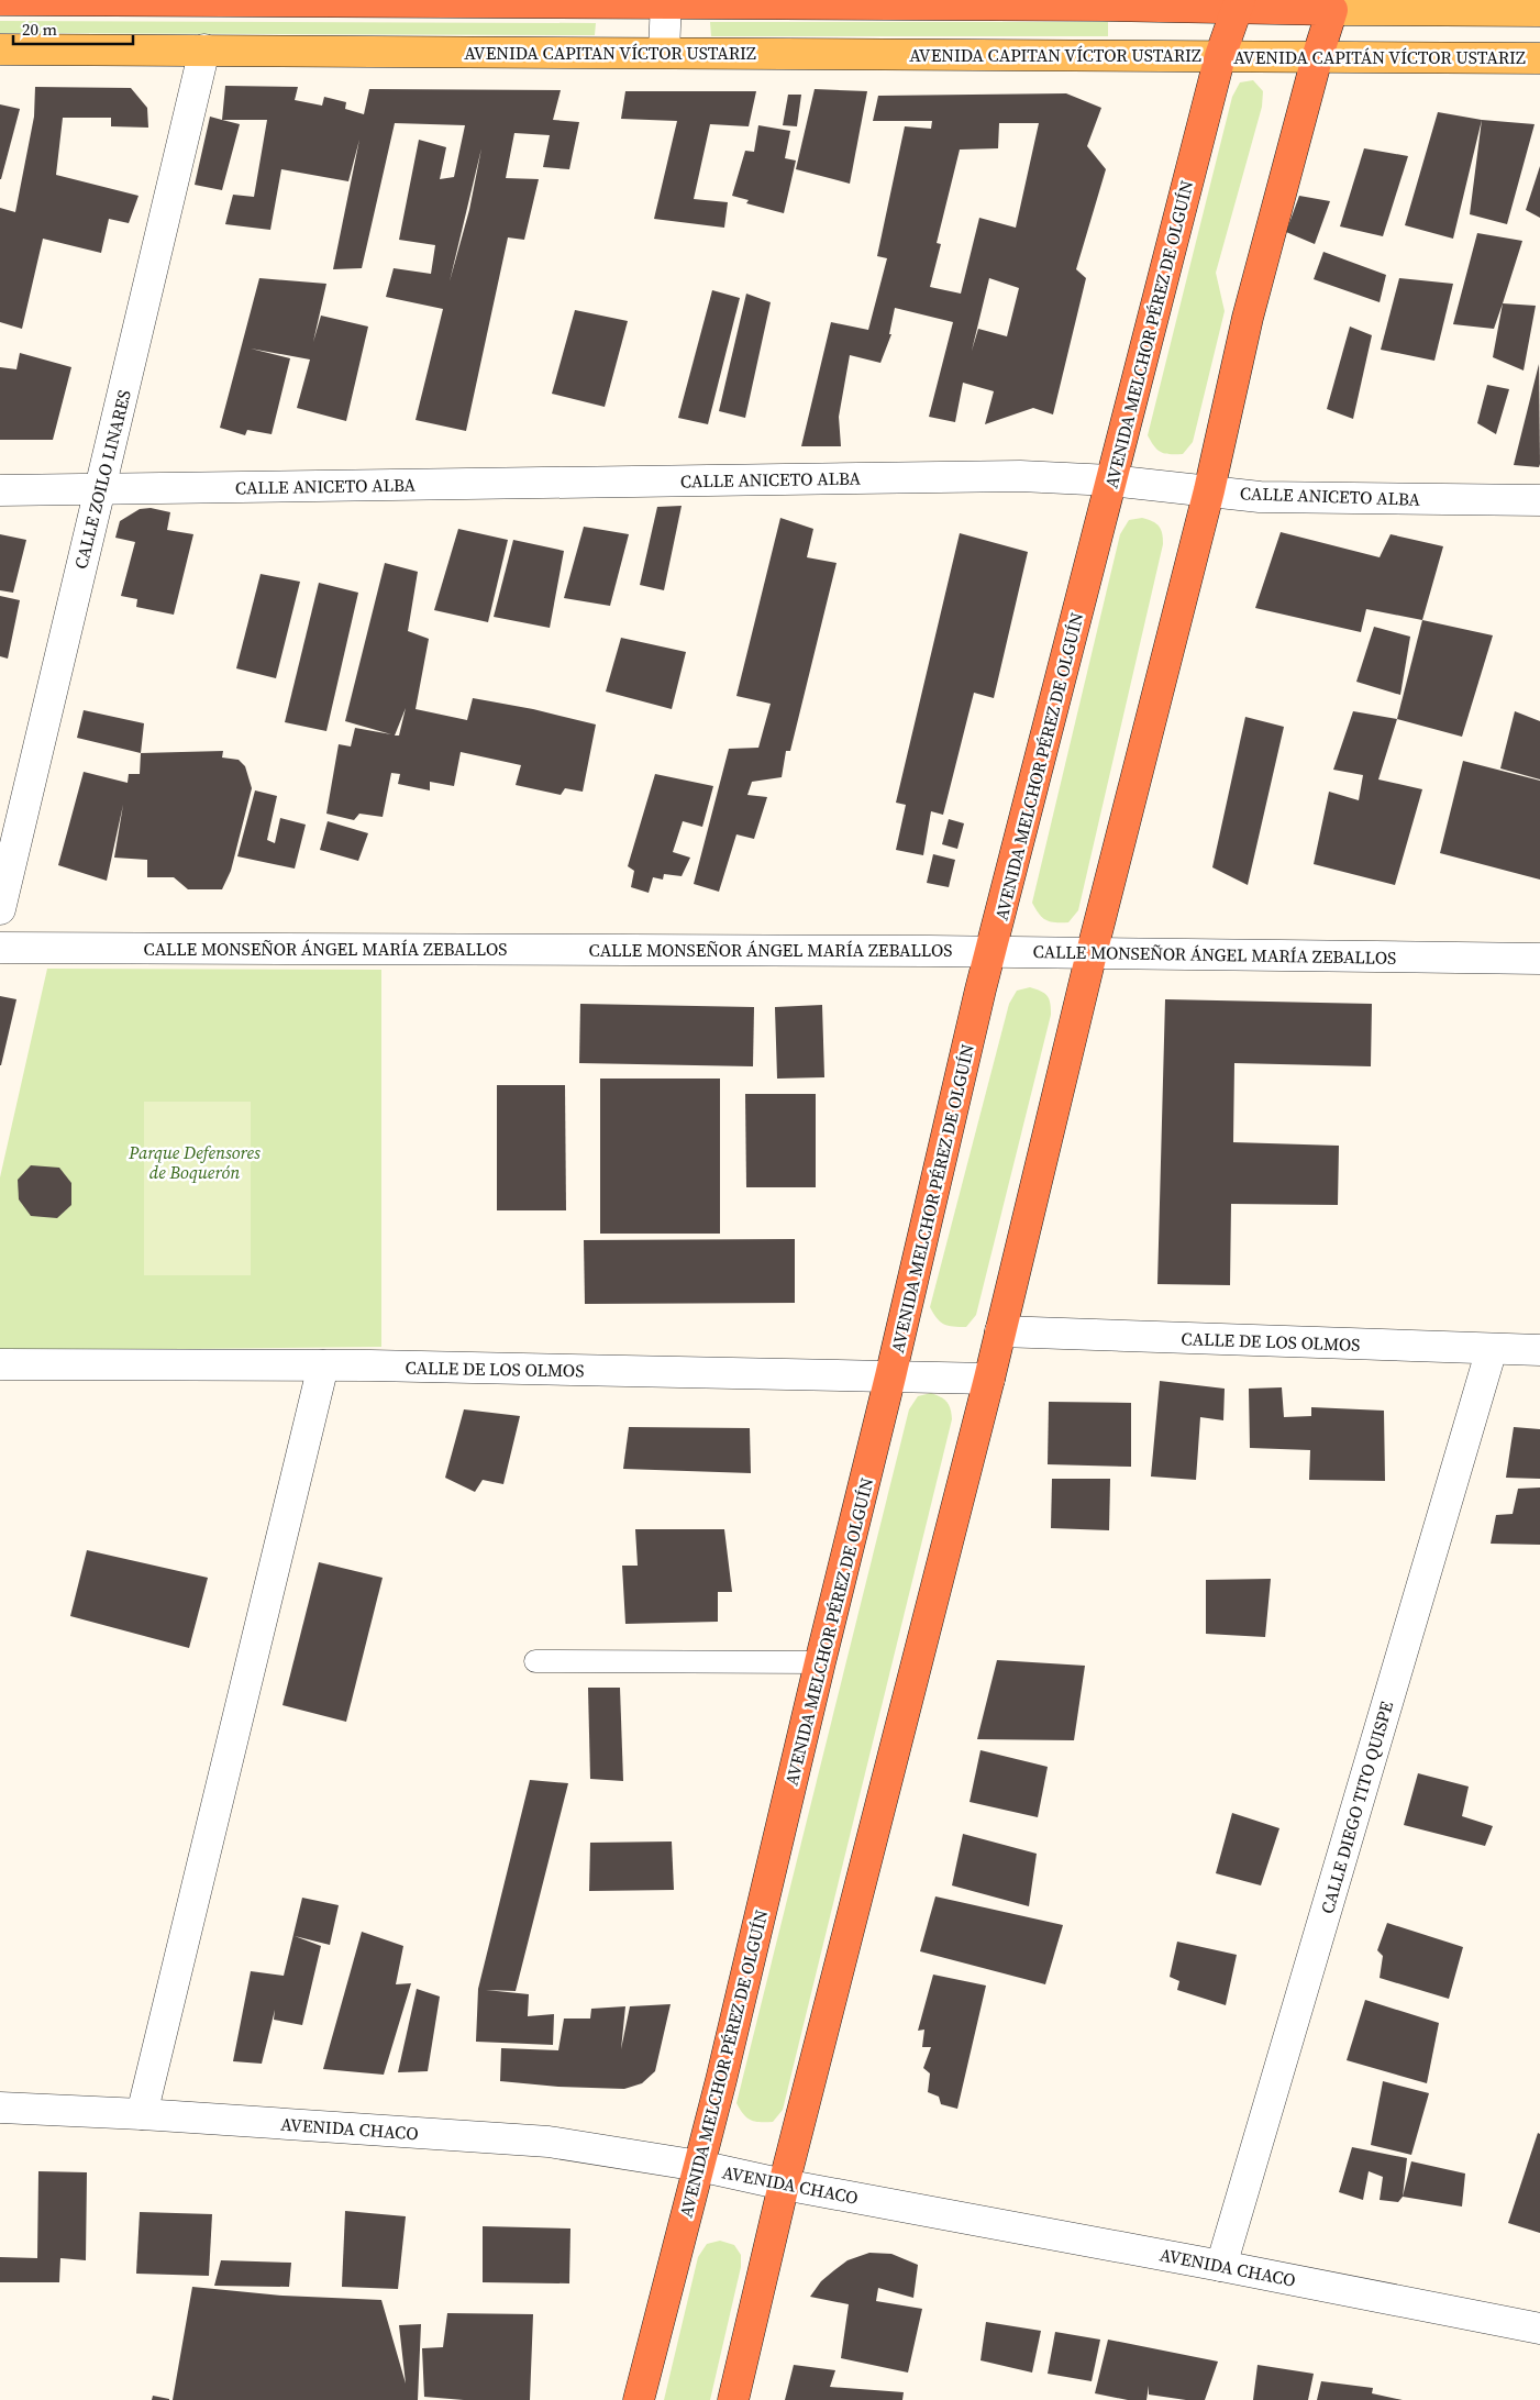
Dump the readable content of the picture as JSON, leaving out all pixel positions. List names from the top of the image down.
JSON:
{
  "streets": {
    "highway": ["AVENIDA MELCHOR PÉREZ DE OLGUÍN"],
    "main road": ["AVENIDA CAPITAN VÍCTOR USTARIZ", "AVENIDA CAPITÁN VÍCTOR USTARIZ"],
    "street": [
      "CALLE ZOILO LINARES",
      "CALLE ANICETO ALBA",
      "CALLE MONSEÑOR ÁNGEL MARÍA ZEBALLOS",
      "CALLE DE LOS OLMOS",
      "CALLE DIEGO TITO QUISPE",
      "AVENIDA CHACO"
    ]
  },
  "crossings": [
    ["AVENIDA CAPITAN VÍCTOR USTARIZ", "AVENIDA CAPITÁN VÍCTOR USTARIZ"],
    ["AVENIDA CAPITAN VÍCTOR USTARIZ", "AVENIDA MELCHOR PÉREZ DE OLGUÍN"],
    ["AVENIDA CAPITAN VÍCTOR USTARIZ", "CALLE ZOILO LINARES"],
    ["AVENIDA CAPITÁN VÍCTOR USTARIZ", "AVENIDA MELCHOR PÉREZ DE OLGUÍN"],
    ["AVENIDA MELCHOR PÉREZ DE OLGUÍN", "CALLE ANICETO ALBA"],
    ["AVENIDA MELCHOR PÉREZ DE OLGUÍN", "CALLE MONSEÑOR ÁNGEL MARÍA ZEBALLOS"],
    ["AVENIDA MELCHOR PÉREZ DE OLGUÍN", "CALLE DE LOS OLMOS"],
    ["AVENIDA MELCHOR PÉREZ DE OLGUÍN", "AVENIDA CHACO"],
    ["CALLE ZOILO LINARES", "CALLE ANICETO ALBA"],
    ["CALLE DE LOS OLMOS", "CALLE DIEGO TITO QUISPE"],
    ["CALLE DIEGO TITO QUISPE", "AVENIDA CHACO"]
  ],
  "parks": ["Parque Defensores de Boquerón"],
  "scale_bar": "20 m"
}
